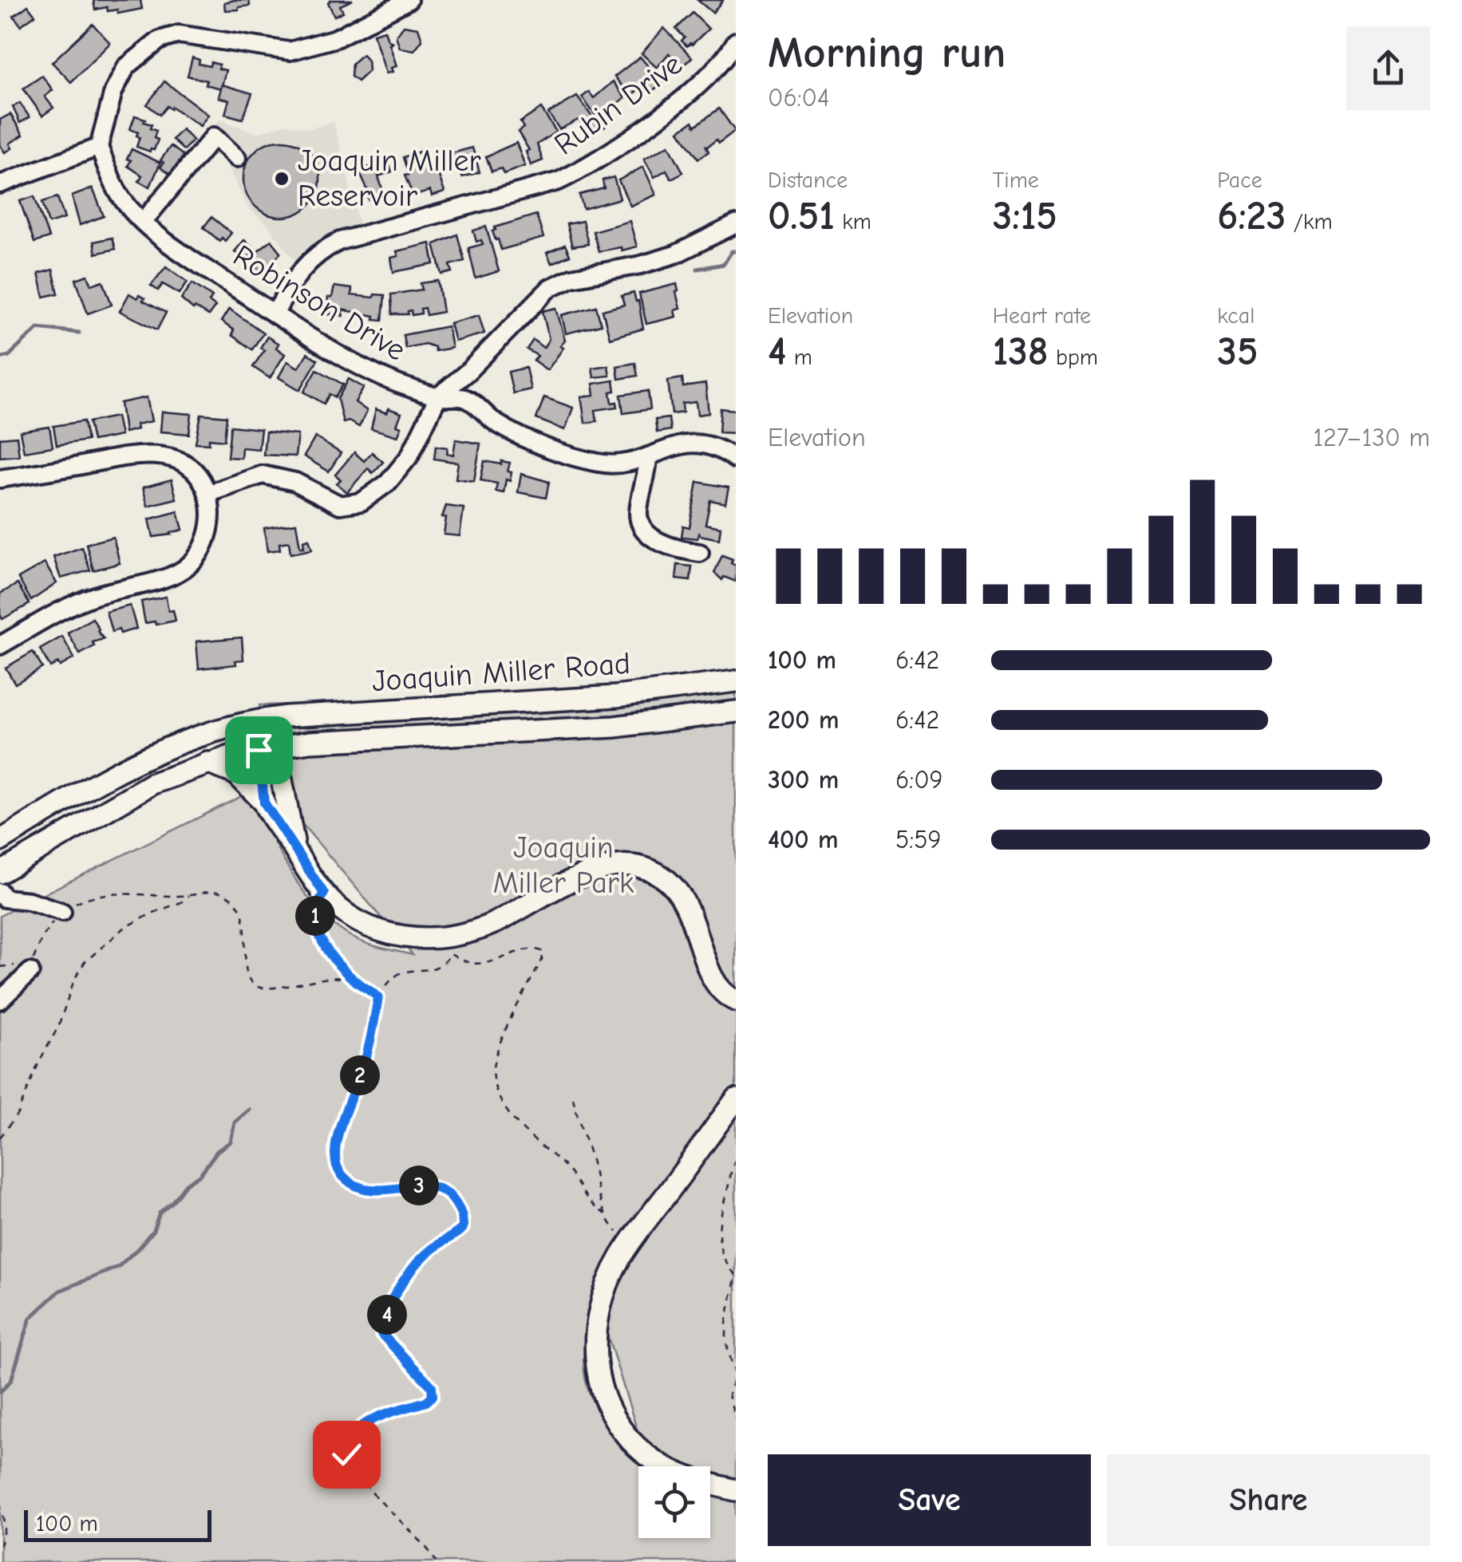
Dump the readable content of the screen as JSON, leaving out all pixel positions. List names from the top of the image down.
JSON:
{
  "streets": {
    "main road": ["Joaquin Miller Road"],
    "street": ["Rubin Drive", "Robinson Drive"]
  },
  "crossings": [
    ["Rubin Drive", "Robinson Drive"]
  ],
  "parks": ["Joaquin Miller Park"],
  "places": ["Joaquin Miller Reservoir"],
  "scale_bar": "100 m",
  "page": {
    "heading": ["Morning run", "06:04"],
    "stats": [
      ["Distance", "0.51 km"],
      ["Time", "3:15"],
      ["Pace", "6:23 /km"],
      ["Elevation", "4 m"],
      ["Heart rate", "138 bpm"],
      ["kcal", "35"]
    ],
    "chart": ["Elevation", "127–130 m"],
    "list": [
      {
        "name": "100 m",
        "note": "6:42"
      },
      {
        "name": "200 m",
        "note": "6:42"
      },
      {
        "name": "300 m",
        "note": "6:09"
      },
      {
        "name": "400 m",
        "note": "5:59"
      }
    ],
    "pins": [
      "1",
      "2",
      "3",
      "4"
    ],
    "buttons": ["Save", "Share"],
    "scale": "100 m"
  }
}
